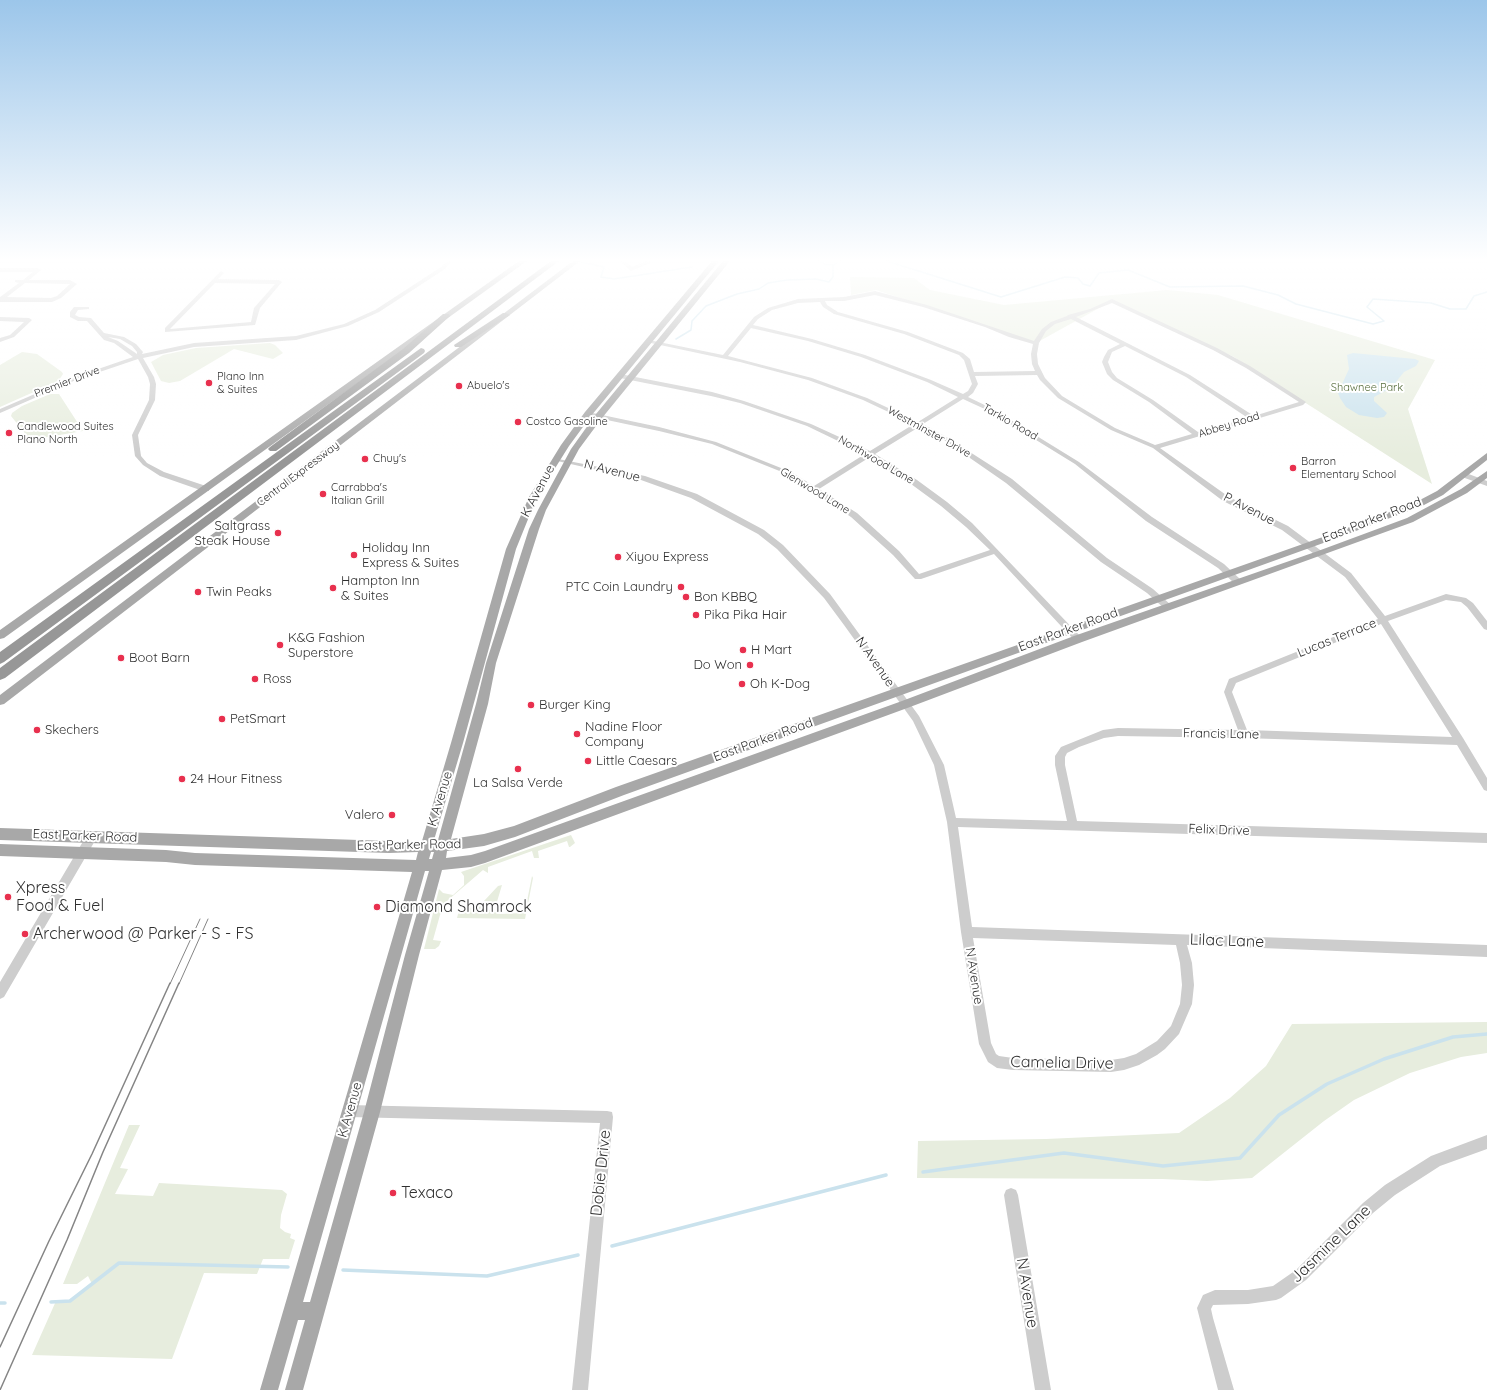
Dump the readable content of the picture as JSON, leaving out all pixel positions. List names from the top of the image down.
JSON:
{
  "streets": {
    "highway": ["Central Expressway"],
    "main road": ["K Avenue", "East Parker Road"],
    "street": [
      "Premier Drive",
      "Tarkio Road",
      "Abbey Road",
      "Westminster Drive",
      "Northwood Lane",
      "N Avenue",
      "Glenwood Lane",
      "P Avenue",
      "Lucas Terrace",
      "Francis Lane",
      "Felix Drive",
      "Lilac Lane",
      "Camelia Drive",
      "Dobie Drive",
      "Jasmine Lane"
    ]
  },
  "crossings": [
    ["Tarkio Road", "East Parker Road"],
    ["Abbey Road", "P Avenue"],
    ["Westminster Drive", "K Avenue"],
    ["Westminster Drive", "East Parker Road"],
    ["Northwood Lane", "K Avenue"],
    ["Northwood Lane", "Glenwood Lane"],
    ["Northwood Lane", "East Parker Road"],
    ["N Avenue", "K Avenue"],
    ["N Avenue", "East Parker Road"],
    ["N Avenue", "Felix Drive"],
    ["N Avenue", "Lilac Lane"],
    ["N Avenue", "Camelia Drive"],
    ["K Avenue", "Glenwood Lane"],
    ["K Avenue", "East Parker Road"],
    ["K Avenue", "Dobie Drive"],
    ["P Avenue", "East Parker Road"],
    ["P Avenue", "Lucas Terrace"],
    ["P Avenue", "Francis Lane"],
    ["Lucas Terrace", "Francis Lane"],
    ["Francis Lane", "Felix Drive"],
    ["Lilac Lane", "Camelia Drive"]
  ],
  "parks": ["Shawnee Park"],
  "places": [
    "Plano Inn & Suites",
    "Abuelo's",
    "Costco Gasoline",
    "Candlewood Suites Plano North",
    "Chuy's",
    "Barron Elementary School",
    "Carrabba's Italian Grill",
    "Saltgrass Steak House",
    "Holiday Inn Express & Suites",
    "Xiyou Express",
    "PTC Coin Laundry",
    "Hampton Inn & Suites",
    "Twin Peaks",
    "Bon KBBQ",
    "Pika Pika Hair",
    "K&G Fashion Superstore",
    "H Mart",
    "Boot Barn",
    "Do Won",
    "Ross",
    "Oh K-Dog",
    "Burger King",
    "PetSmart",
    "Skechers",
    "Nadine Floor Company",
    "Little Caesars",
    "La Salsa Verde",
    "24 Hour Fitness",
    "Valero",
    "Xpress Food & Fuel",
    "Diamond Shamrock",
    "Archerwood @ Parker - S - FS",
    "Texaco"
  ]
}
